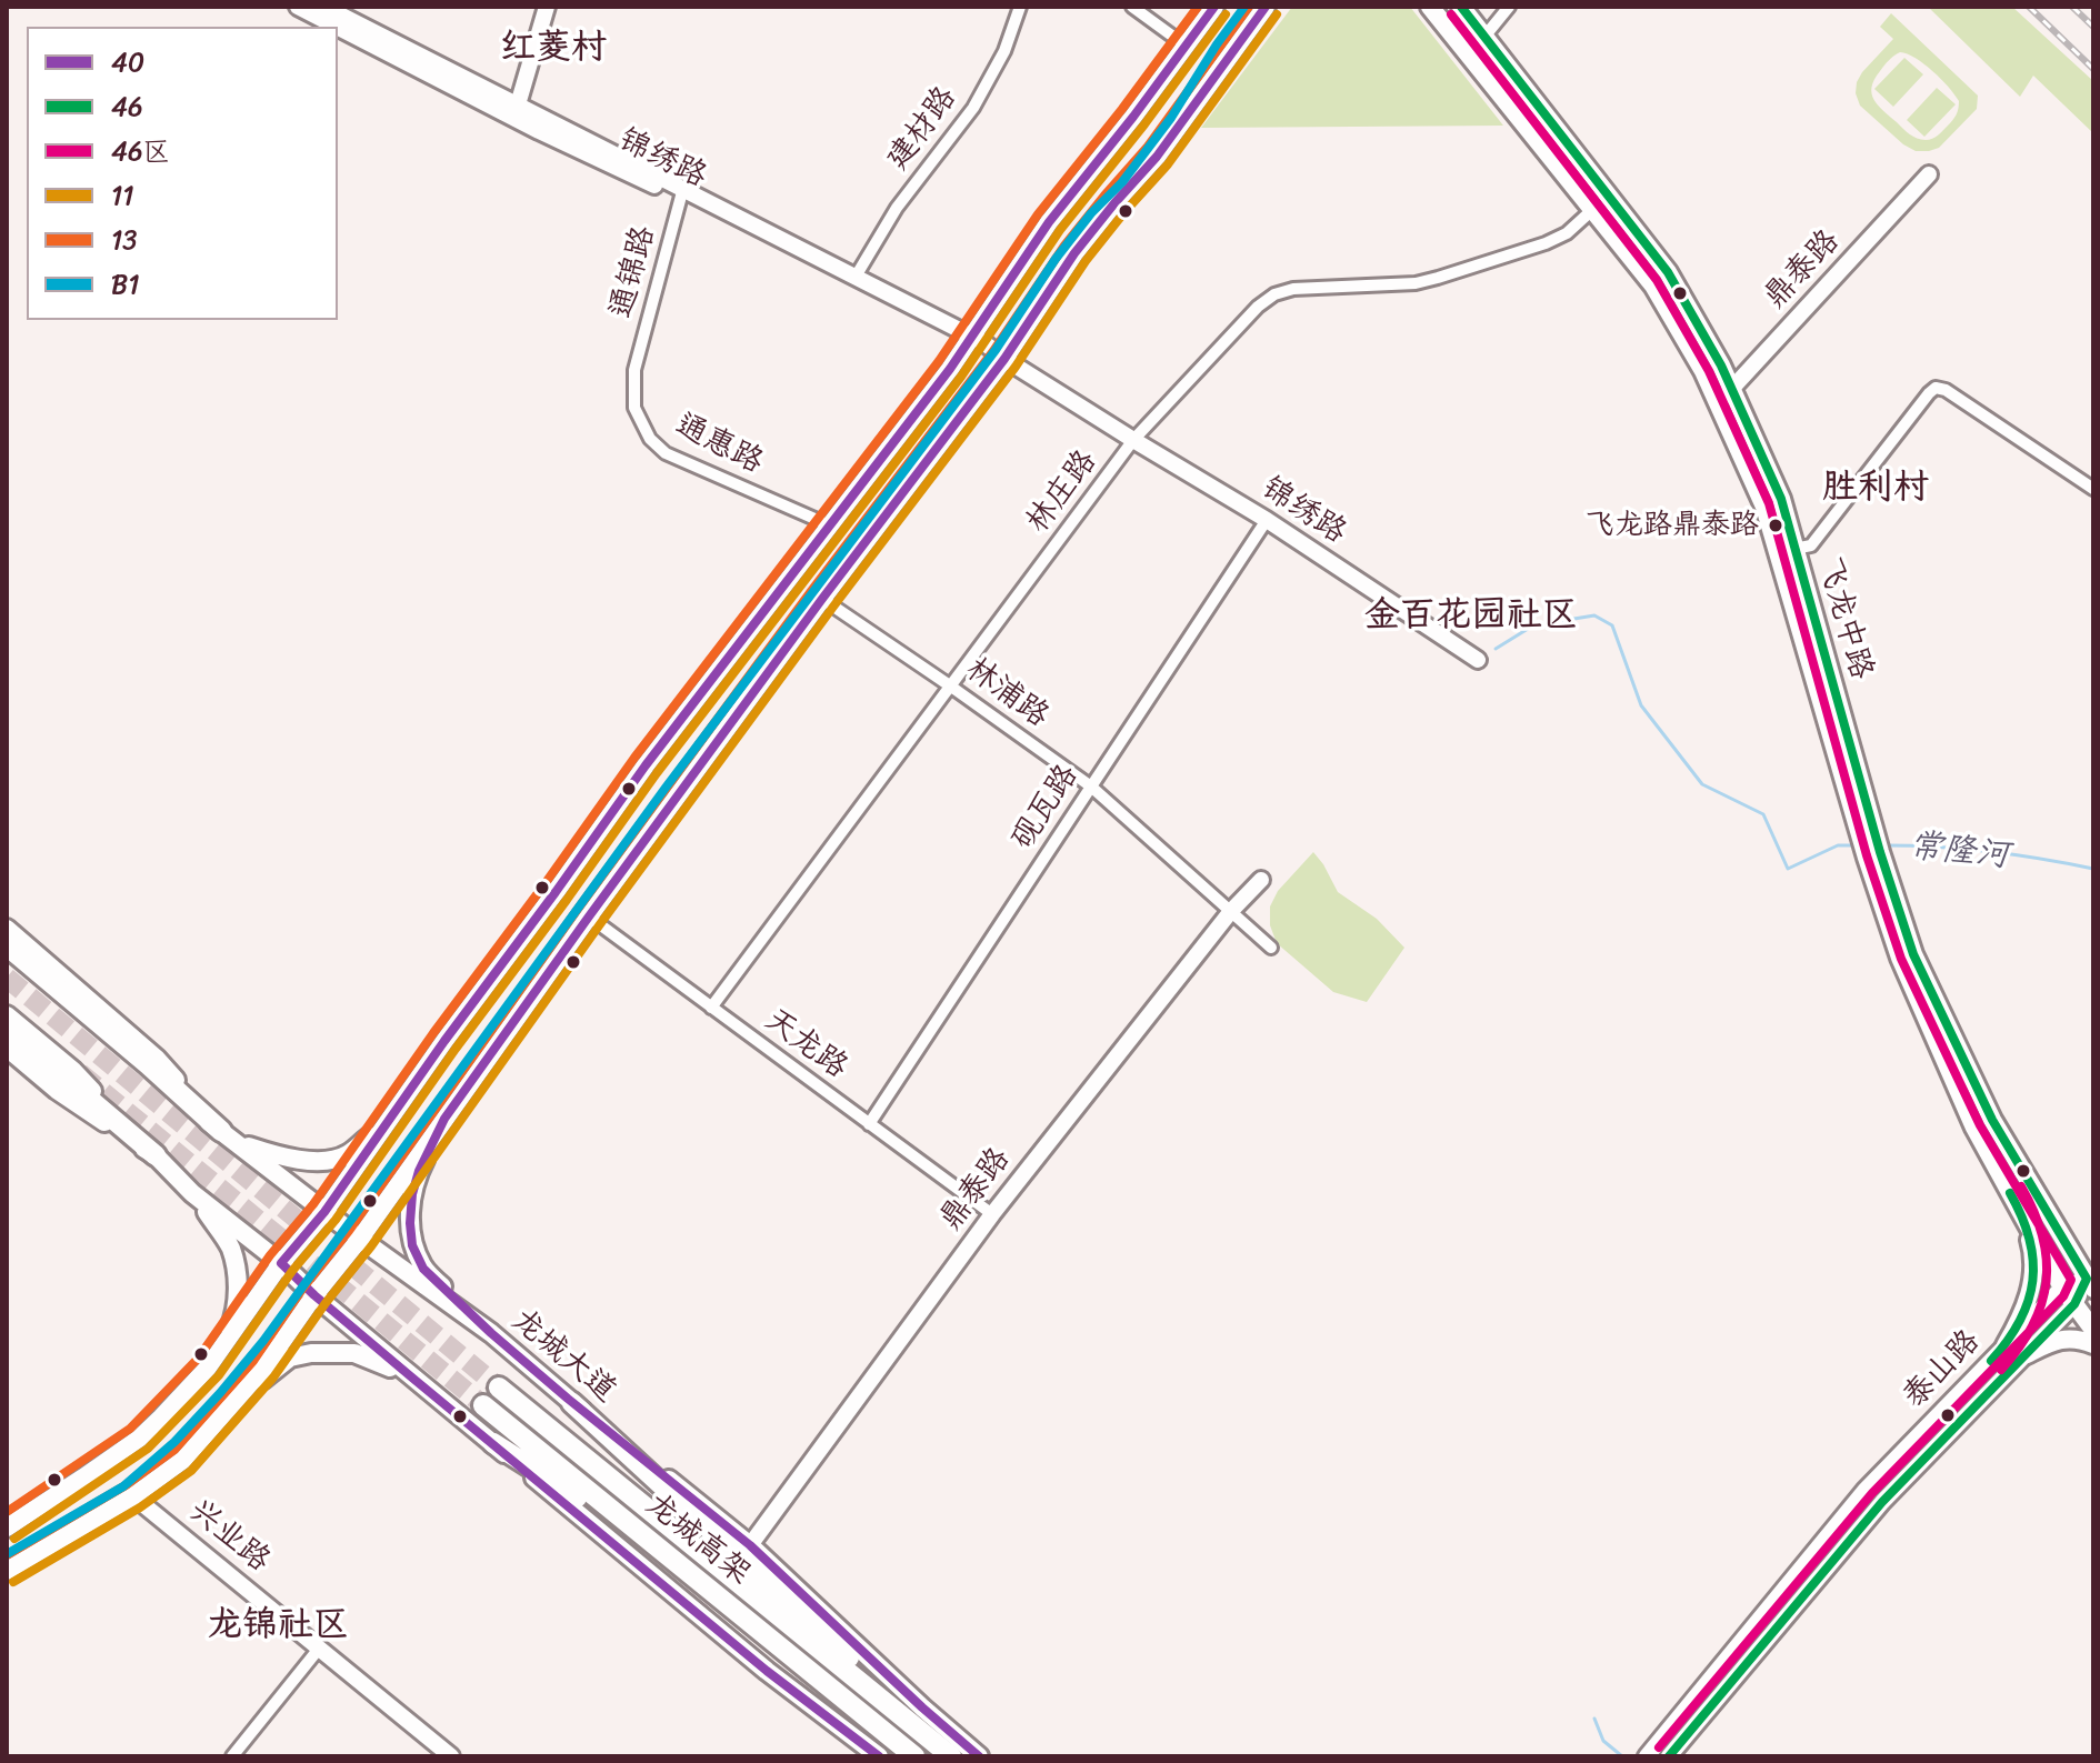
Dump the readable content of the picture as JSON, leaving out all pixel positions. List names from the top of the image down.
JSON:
{
  "streets": {
    "highway": ["龙城高架"],
    "main road": ["飞龙中路", "龙城大道"],
    "street": [
      "建材路",
      "锦绣路",
      "鼎泰路",
      "通锦路",
      "通惠路",
      "林庄路",
      "林浦路",
      "砚瓦路",
      "天龙路",
      "泰山路",
      "兴业路"
    ]
  },
  "crossings": [
    ["建材路", "锦绣路"],
    ["锦绣路", "通锦路"],
    ["锦绣路", "林庄路"],
    ["锦绣路", "砚瓦路"],
    ["鼎泰路", "飞龙中路"],
    ["鼎泰路", "林浦路"],
    ["鼎泰路", "天龙路"],
    ["鼎泰路", "龙城大道"],
    ["通锦路", "通惠路"],
    ["林庄路", "飞龙中路"],
    ["林庄路", "林浦路"],
    ["林庄路", "天龙路"],
    ["飞龙中路", "泰山路"],
    ["林浦路", "砚瓦路"],
    ["砚瓦路", "天龙路"]
  ],
  "districts": [
    "红菱村",
    "胜利村",
    "金百花园社区",
    "龙锦社区"
  ],
  "water": ["常隆河"],
  "places": ["飞龙路鼎泰路"],
  "lines": [
    "transit line 40",
    "transit line 46",
    "transit line 13",
    "transit line B1",
    "transit line 46区",
    "transit line 11"
  ],
  "legend": [
    "40",
    "46",
    "46区",
    "11",
    "13",
    "B1"
  ]
}
